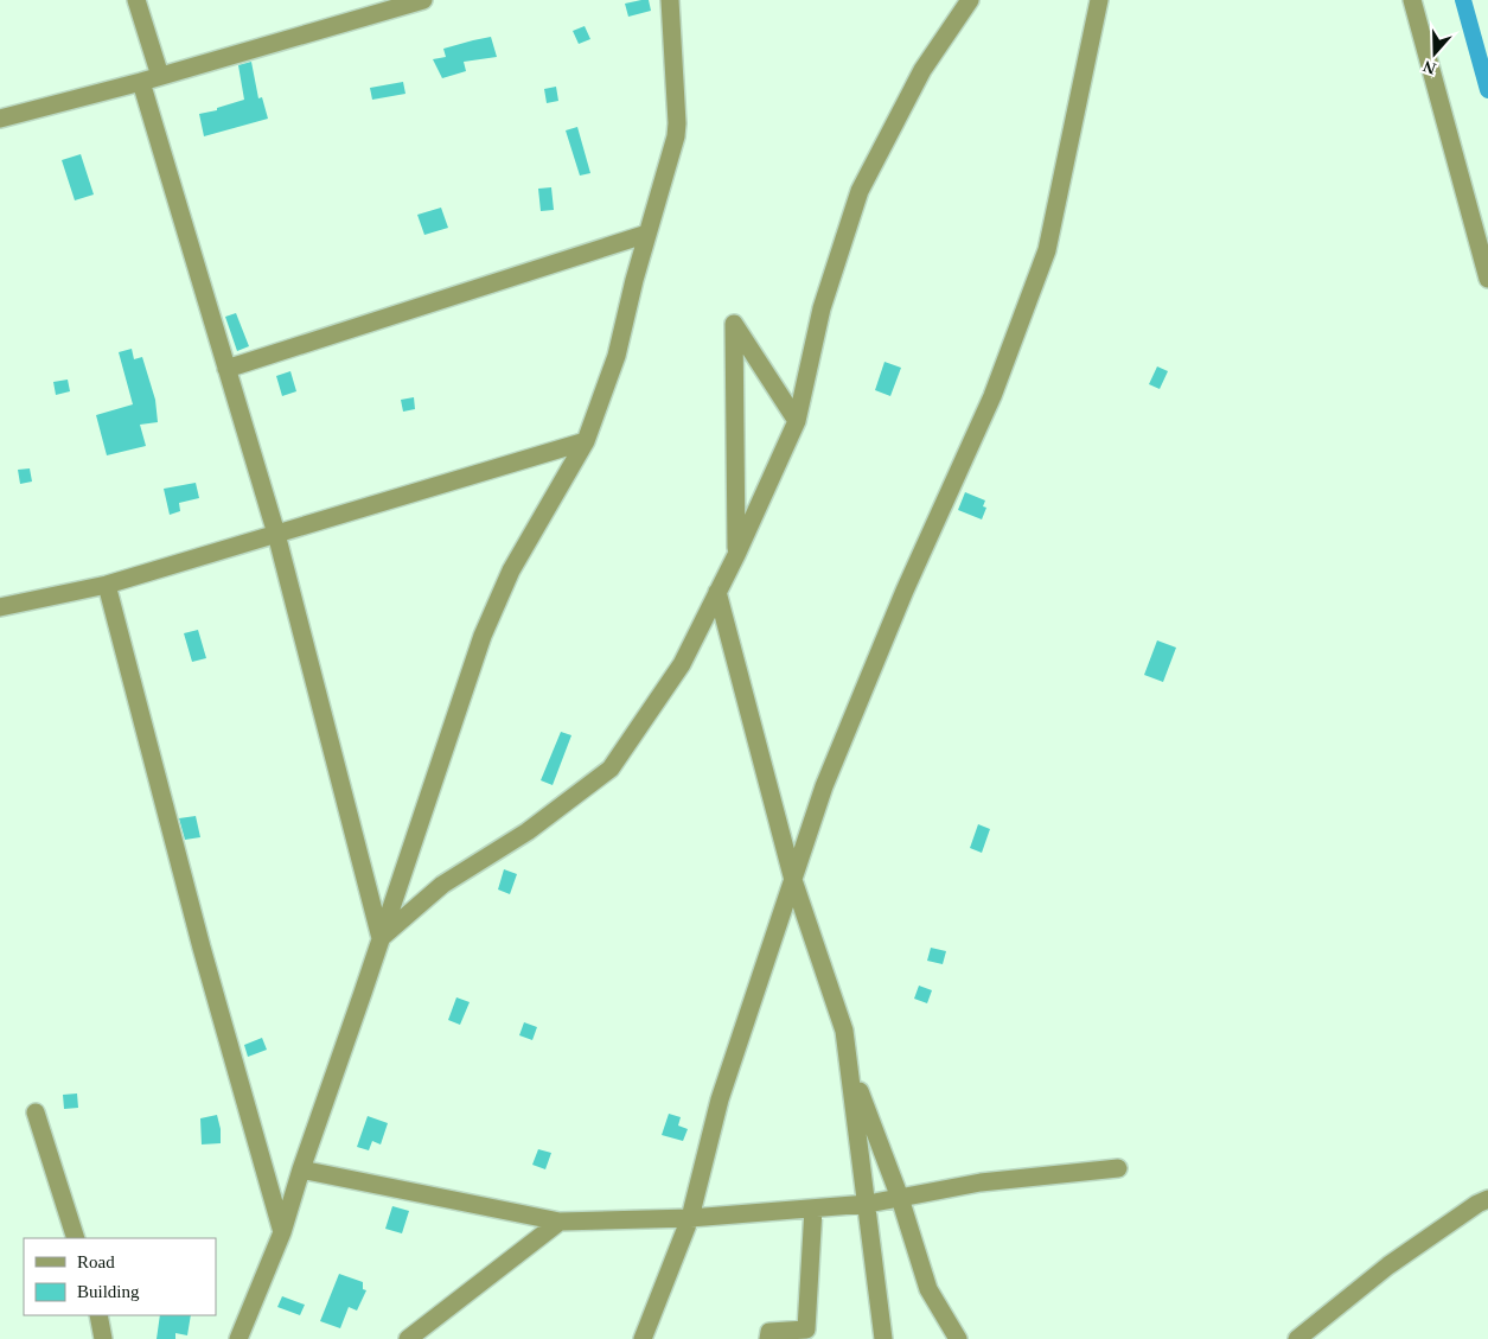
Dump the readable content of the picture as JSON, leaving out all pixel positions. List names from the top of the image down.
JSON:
{
  "legend": ["Road", "Building"],
  "north": "bottom"
}
